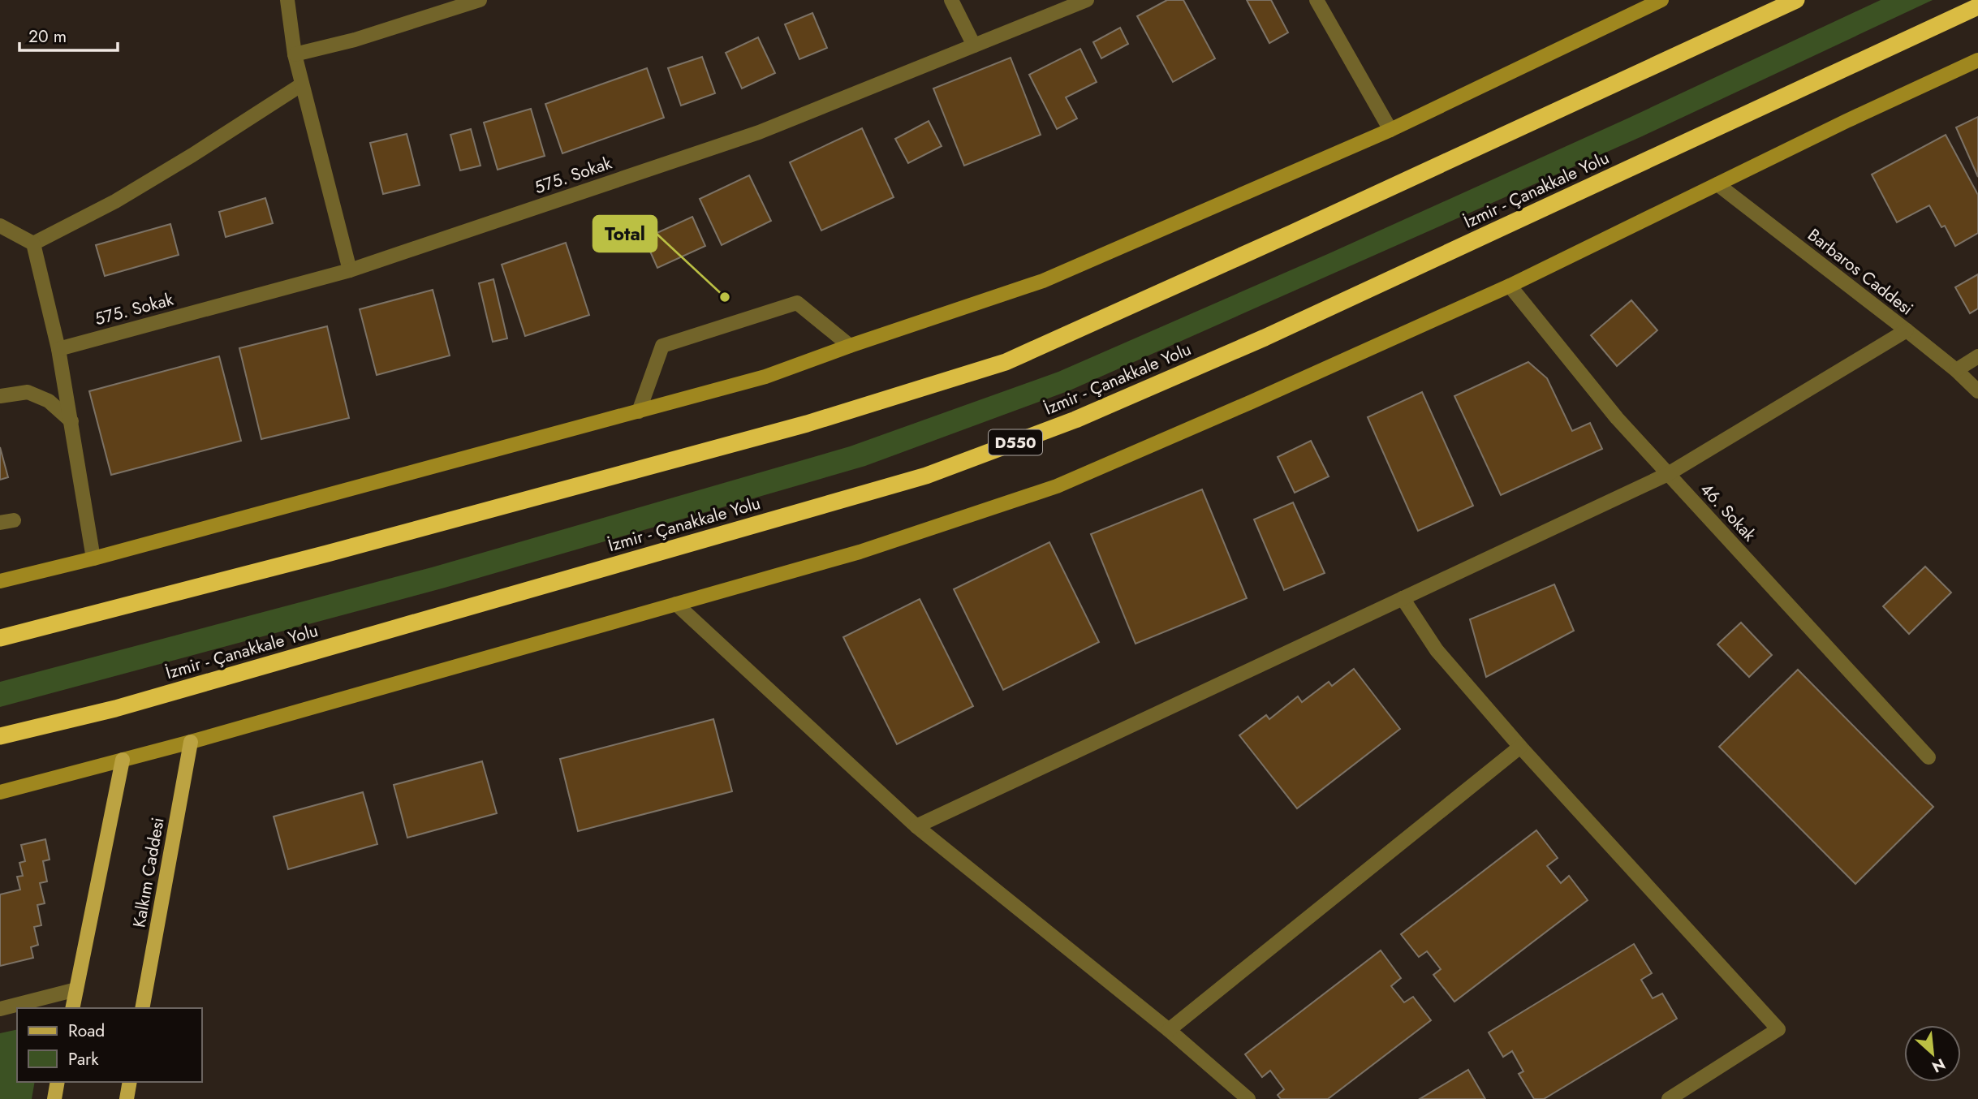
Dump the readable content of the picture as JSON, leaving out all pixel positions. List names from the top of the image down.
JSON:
{
  "streets": {
    "highway": ["İzmir - Çanakkale Yolu", "D550"],
    "main road": ["Kalkım Caddesi"],
    "street": ["575. Sokak", "Barbaros Caddesi", "46. Sokak"]
  },
  "places": ["Total"],
  "legend": ["Road", "Park"],
  "scale_bar": "20 m",
  "north": "bottom right"
}
